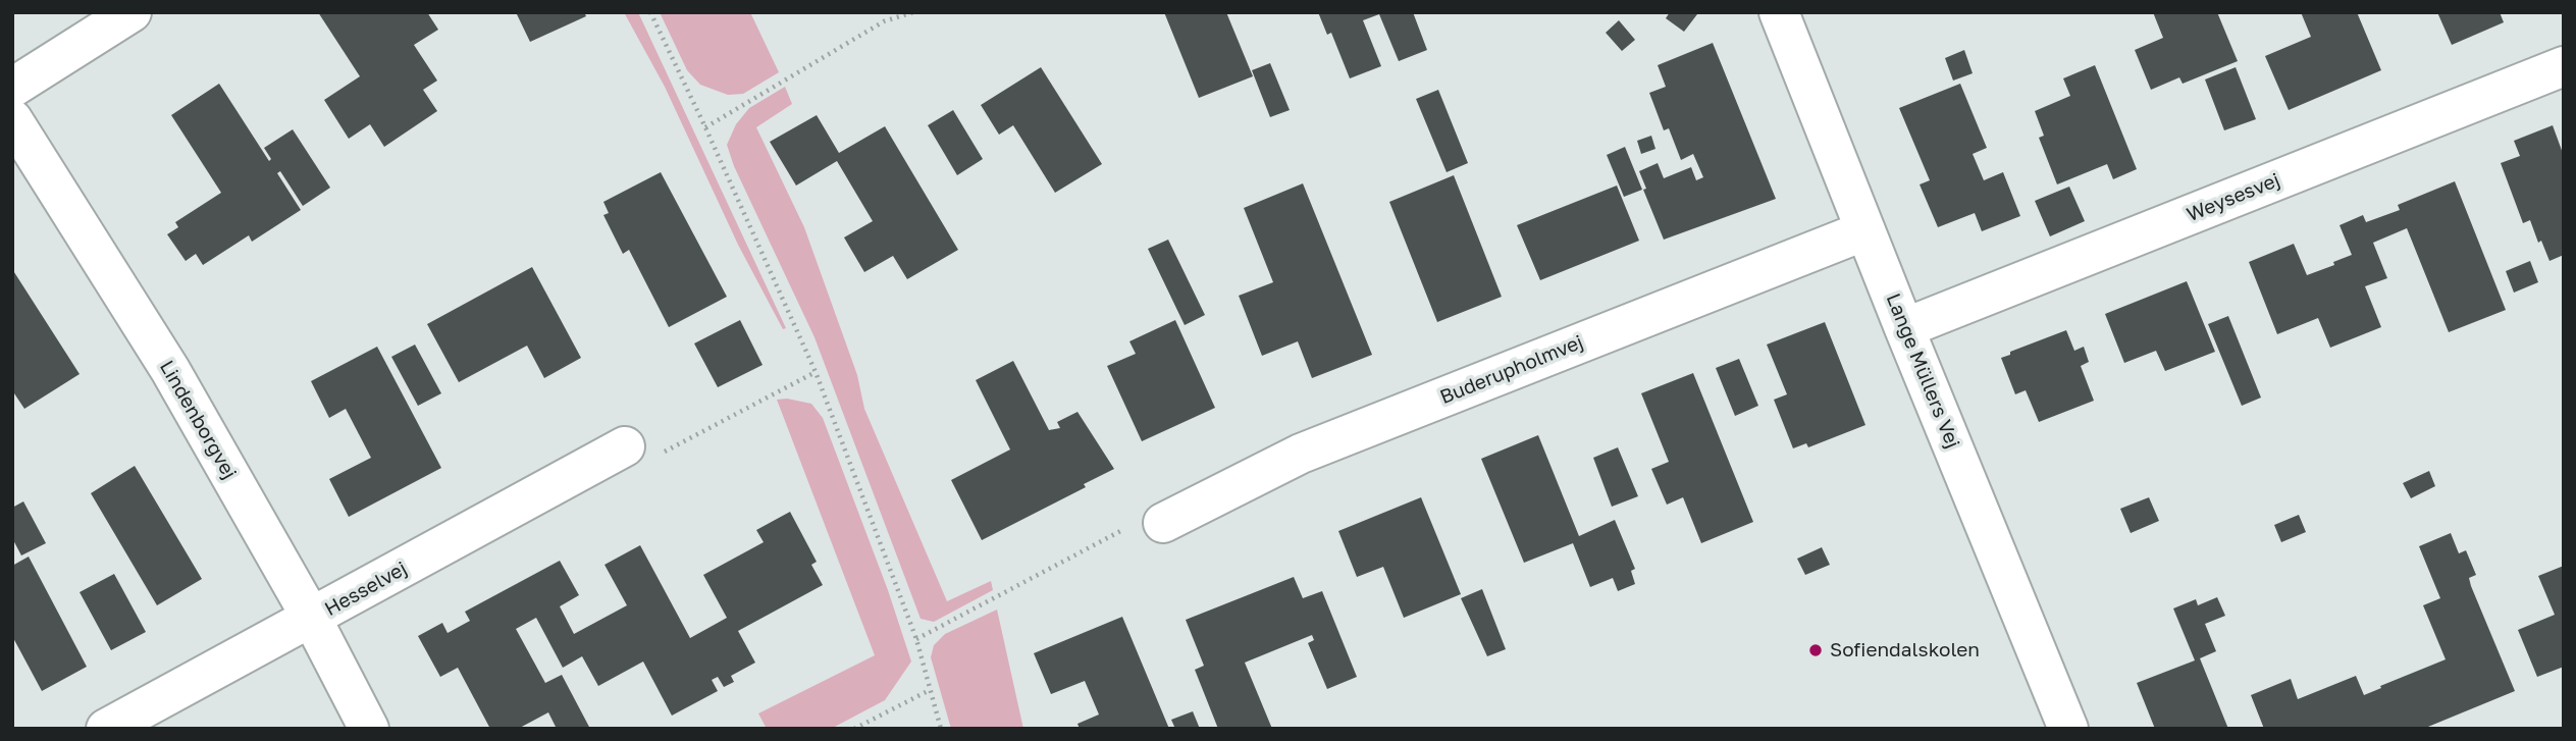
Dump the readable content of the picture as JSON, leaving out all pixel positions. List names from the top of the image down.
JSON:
{
  "streets": {
    "street": [
      "Weysesvej",
      "Buderupholmvej",
      "Lange Müllers Vej",
      "Lindenborgvej",
      "Hesselvej"
    ]
  },
  "crossings": [
    ["Weysesvej", "Lange Müllers Vej"],
    ["Buderupholmvej", "Lange Müllers Vej"],
    ["Lindenborgvej", "Hesselvej"]
  ],
  "places": ["Sofiendalskolen"]
}
